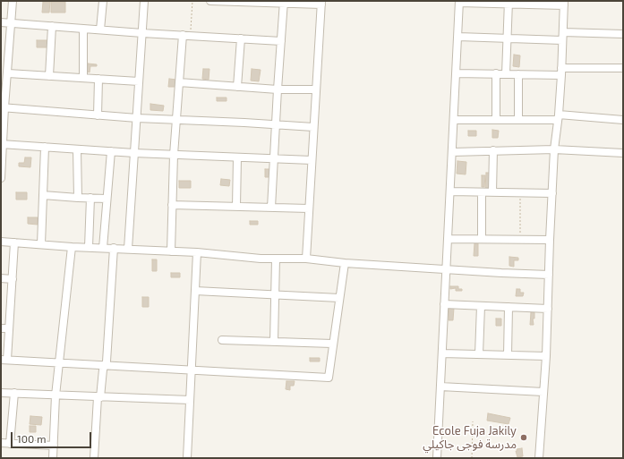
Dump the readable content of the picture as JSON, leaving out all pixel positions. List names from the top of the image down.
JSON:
{
  "places": ["Ecole Fuja Jakily مدرسة فوجى جاكيلي"],
  "scale_bar": "100 m"
}
